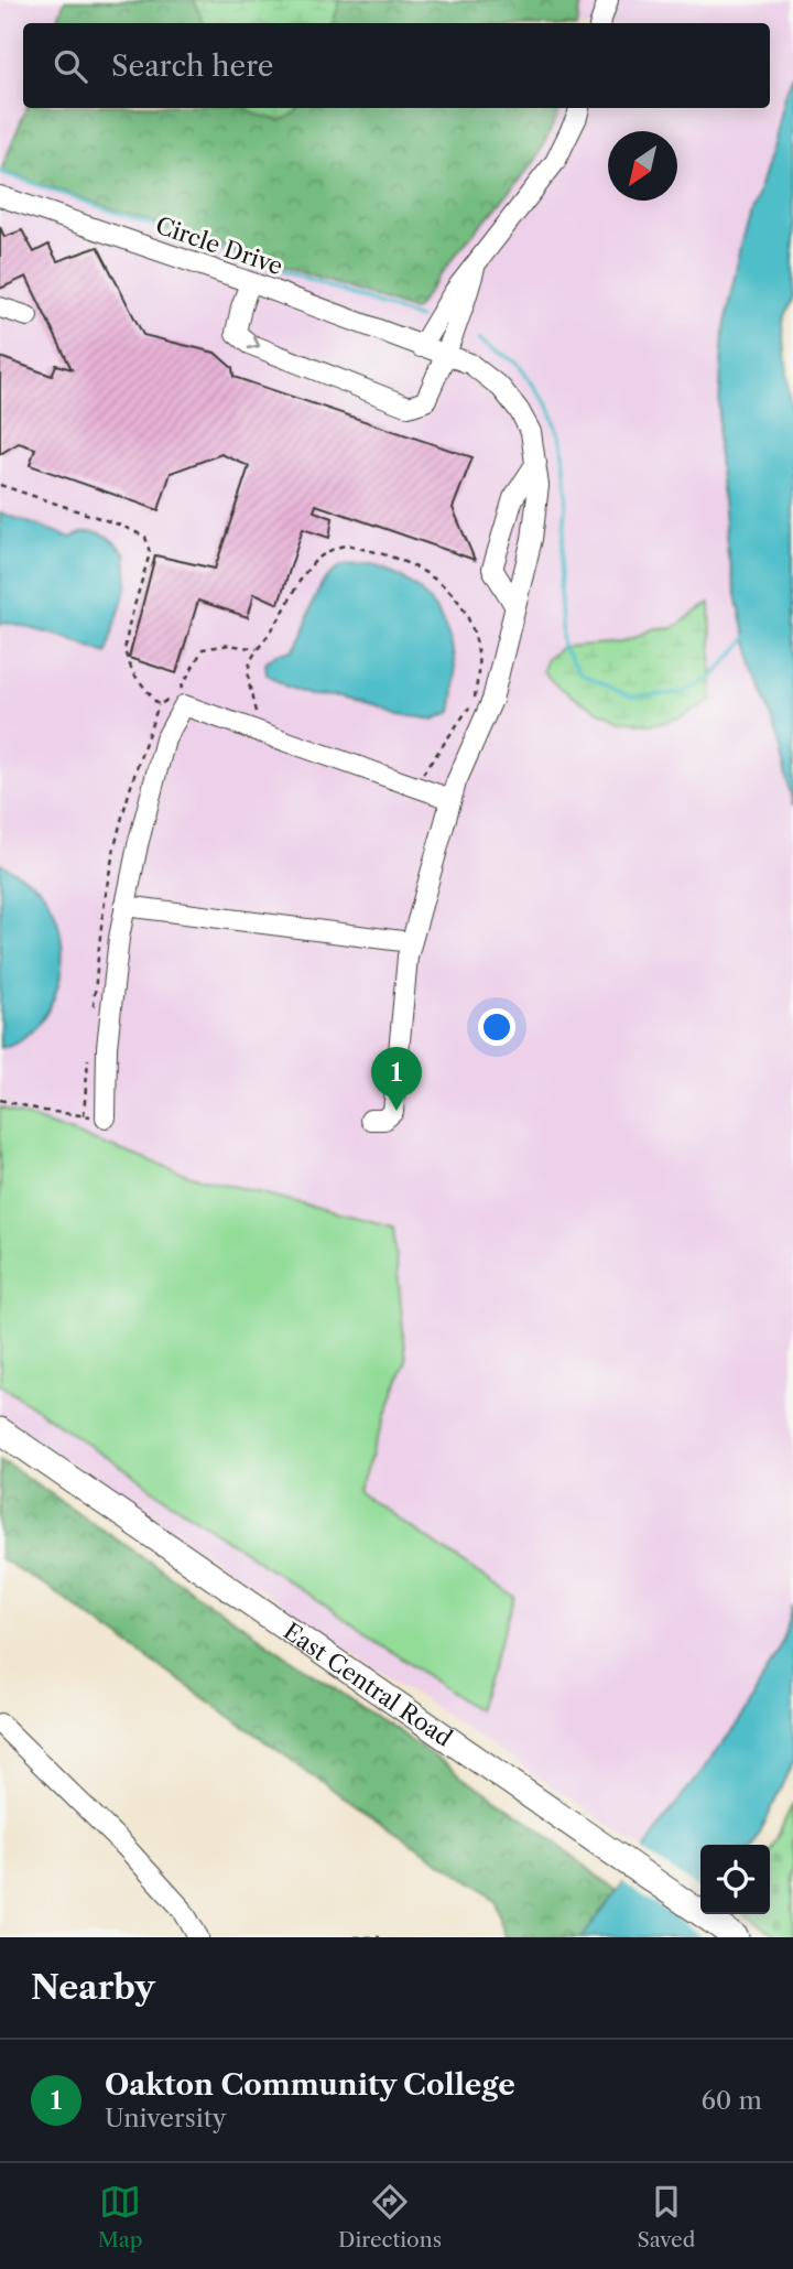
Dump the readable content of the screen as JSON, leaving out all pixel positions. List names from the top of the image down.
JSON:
{
  "streets": {
    "main road": ["East Central Road"],
    "street": ["Circle Drive"]
  },
  "north": "bottom left",
  "page": {
    "search": "Search here",
    "pins": "1",
    "heading": "Nearby",
    "list": [
      {
        "mark": "1",
        "name": "Oakton Community College",
        "note": "University",
        "value": "60 m"
      }
    ],
    "nav": ["Map", "Directions", "Saved"]
  }
}
